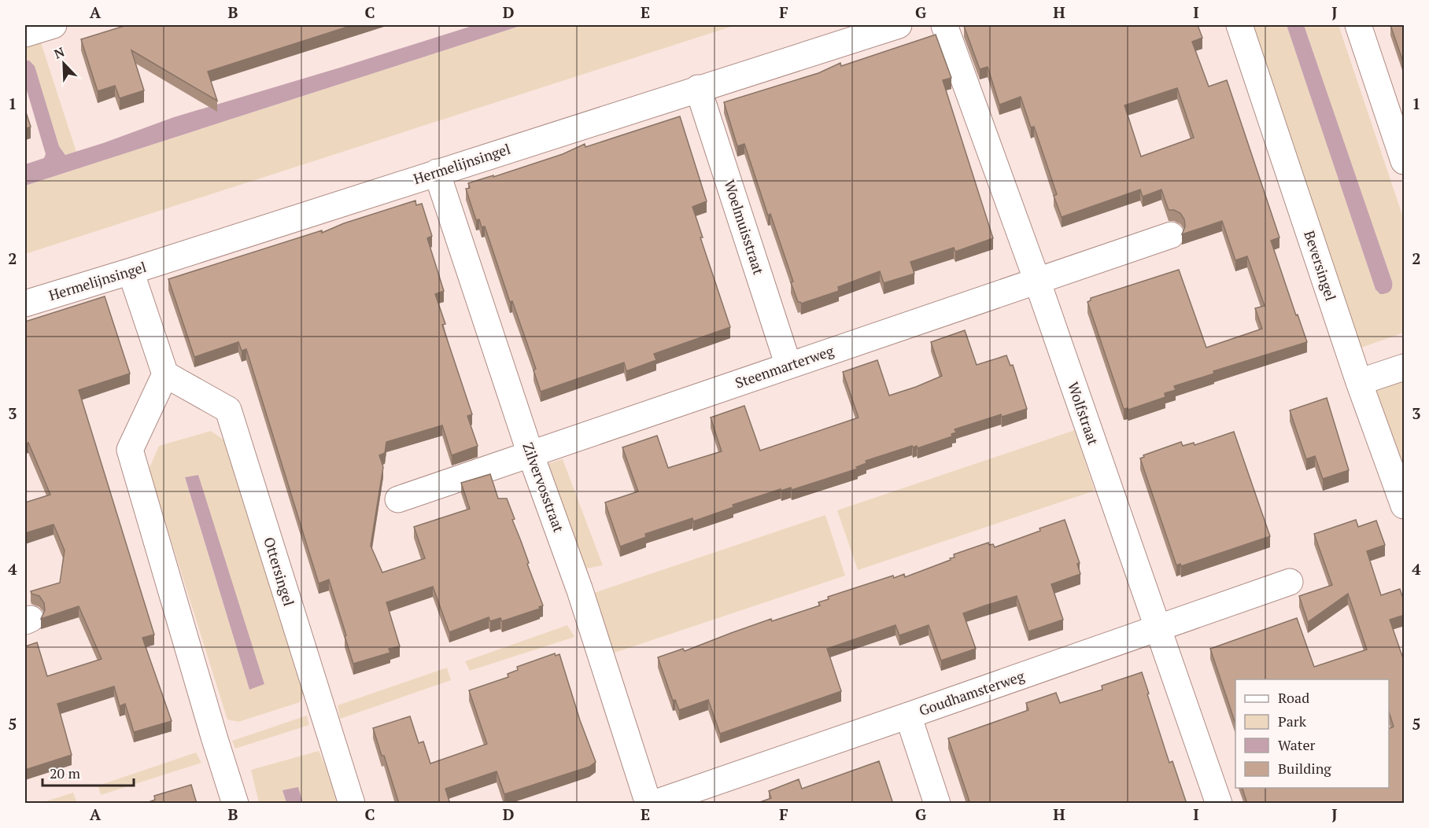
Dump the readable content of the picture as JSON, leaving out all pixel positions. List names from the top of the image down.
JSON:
{
  "streets": {
    "street": [
      "Hermelijnsingel",
      "Woelmuisstraat",
      "Beversingel",
      "Steenmarterweg",
      "Wolfstraat",
      "Zilvervosstraat",
      "Ottersingel",
      "Goudhamsterweg"
    ]
  },
  "crossings": [
    ["Hermelijnsingel", "Woelmuisstraat"],
    ["Hermelijnsingel", "Zilvervosstraat"],
    ["Woelmuisstraat", "Steenmarterweg"],
    ["Steenmarterweg", "Wolfstraat"],
    ["Steenmarterweg", "Zilvervosstraat"],
    ["Wolfstraat", "Goudhamsterweg"]
  ],
  "legend": [
    "Road",
    "Park",
    "Water",
    "Building"
  ],
  "scale_bar": "20 m",
  "north": "top left",
  "grid": {
    "columns": [
      "A",
      "B",
      "C",
      "D",
      "E",
      "F",
      "G",
      "H",
      "I",
      "J"
    ],
    "rows": [
      "1",
      "2",
      "3",
      "4",
      "5"
    ]
  }
}
